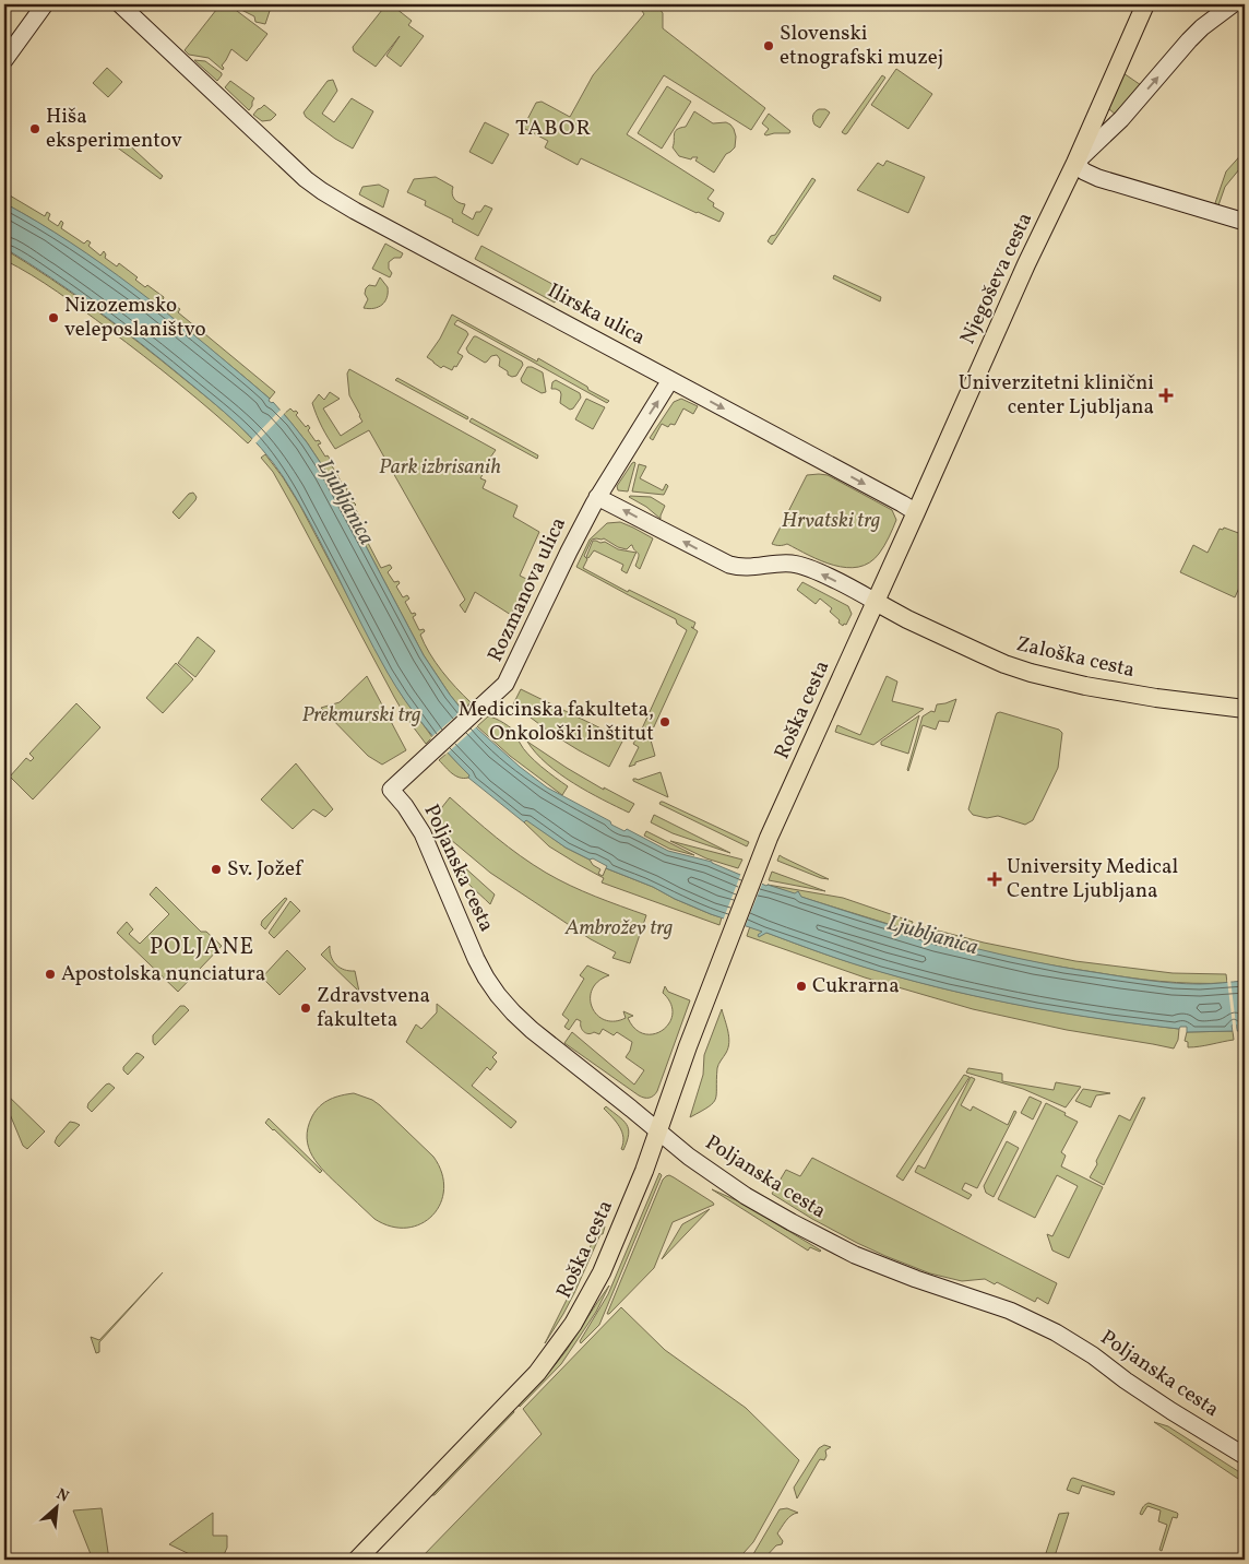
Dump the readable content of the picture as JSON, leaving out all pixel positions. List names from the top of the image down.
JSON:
{
  "streets": {
    "main road": [
      "Njegoševa cesta",
      "Ilirska ulica",
      "Rozmanova ulica",
      "Zaloška cesta",
      "Roška cesta",
      "Poljanska cesta"
    ]
  },
  "crossings": [
    ["Njegoševa cesta", "Ilirska ulica"],
    ["Njegoševa cesta", "Zaloška cesta"],
    ["Njegoševa cesta", "Roška cesta"],
    ["Ilirska ulica", "Rozmanova ulica"],
    ["Rozmanova ulica", "Poljanska cesta"],
    ["Zaloška cesta", "Roška cesta"],
    ["Roška cesta", "Poljanska cesta"]
  ],
  "districts": ["TABOR", "POLJANE"],
  "water": ["Ljubljanica"],
  "parks": [
    "Park izbrisanih",
    "Hrvatski trg",
    "Prekmurski trg",
    "Ambrožev trg"
  ],
  "places": {
    "other": [
      "Slovenski etnografski muzej",
      "Hiša eksperimentov",
      "Nizozemsko veleposlaništvo",
      "Medicinska fakulteta, Onkološki inštitut",
      "Sv. Jožef",
      "Apostolska nunciatura",
      "Cukrarna",
      "Zdravstvena fakulteta"
    ],
    "health": ["Univerzitetni klinični center Ljubljana", "University Medical Centre Ljubljana"]
  },
  "north": "top right"
}
